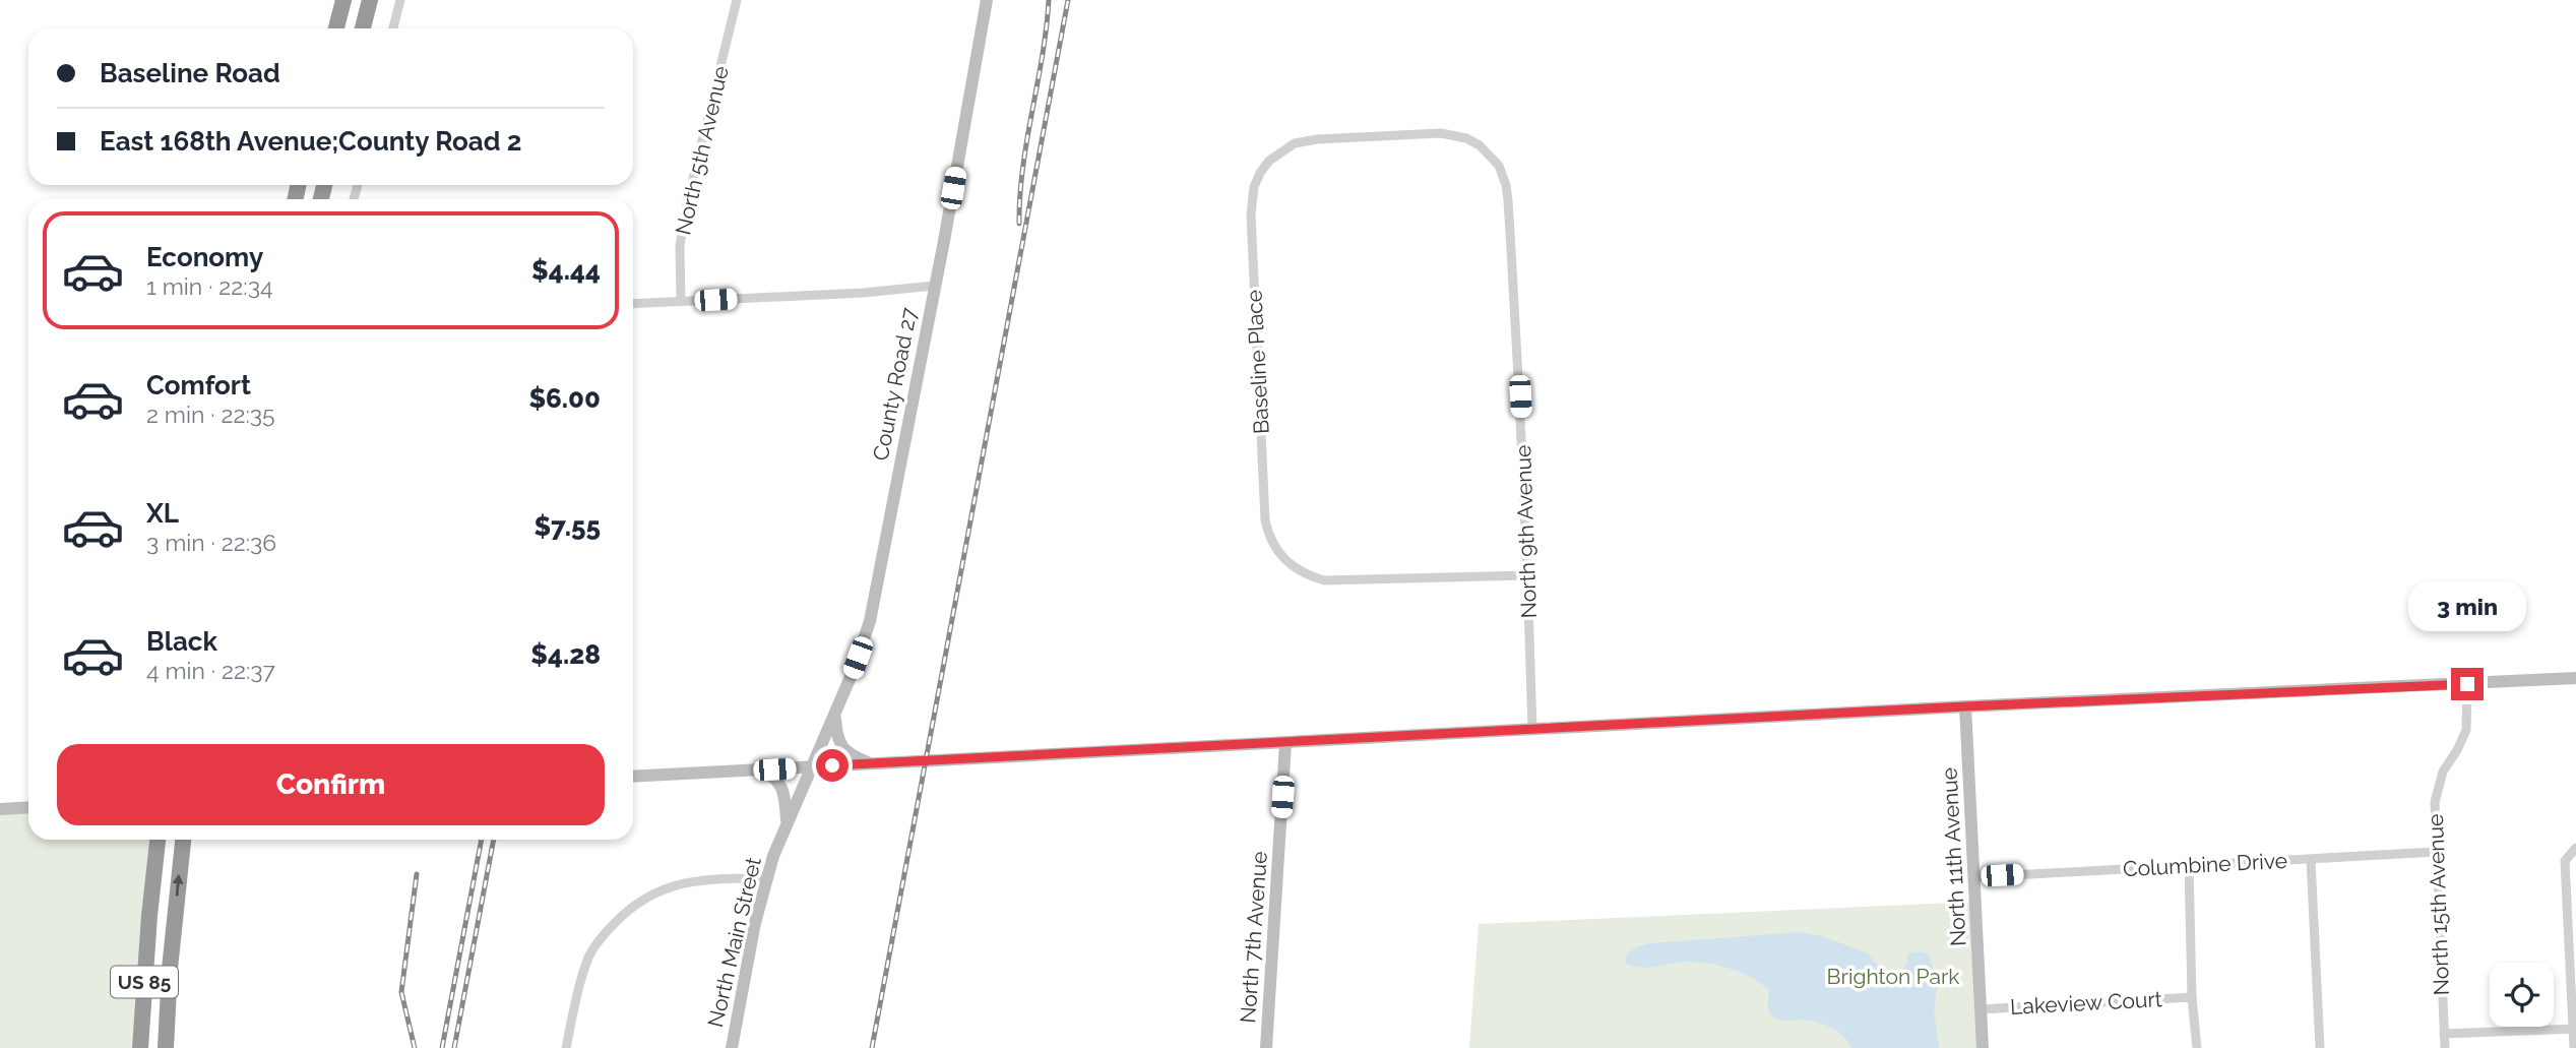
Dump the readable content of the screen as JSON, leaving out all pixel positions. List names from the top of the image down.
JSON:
{
  "streets": {
    "highway": ["US 85"],
    "main road": [
      "County Road 27",
      "North 11th Avenue",
      "North 7th Avenue",
      "North Main Street"
    ],
    "street": [
      "North 5th Avenue",
      "Baseline Place",
      "North 9th Avenue",
      "Columbine Drive",
      "North 15th Avenue",
      "Lakeview Court"
    ]
  },
  "crossings": [
    ["Baseline Place", "North 9th Avenue"],
    ["County Road 27", "North Main Street"],
    ["North 11th Avenue", "Columbine Drive"],
    ["North 11th Avenue", "Lakeview Court"],
    ["Columbine Drive", "North 15th Avenue"]
  ],
  "parks": ["Brighton Park"],
  "page": {
    "banner": ["Baseline Road", "East 168th Avenue;County Road 2"],
    "list": [
      {
        "name": "Economy",
        "note": "1 min · 22:34",
        "value": "$4.44"
      },
      {
        "name": "Comfort",
        "note": "2 min · 22:35",
        "value": "$6.00"
      },
      {
        "name": "XL",
        "note": "3 min · 22:36",
        "value": "$7.55"
      },
      {
        "name": "Black",
        "note": "4 min · 22:37",
        "value": "$4.28"
      }
    ],
    "bubble": "3 min",
    "buttons": "Confirm"
  }
}
